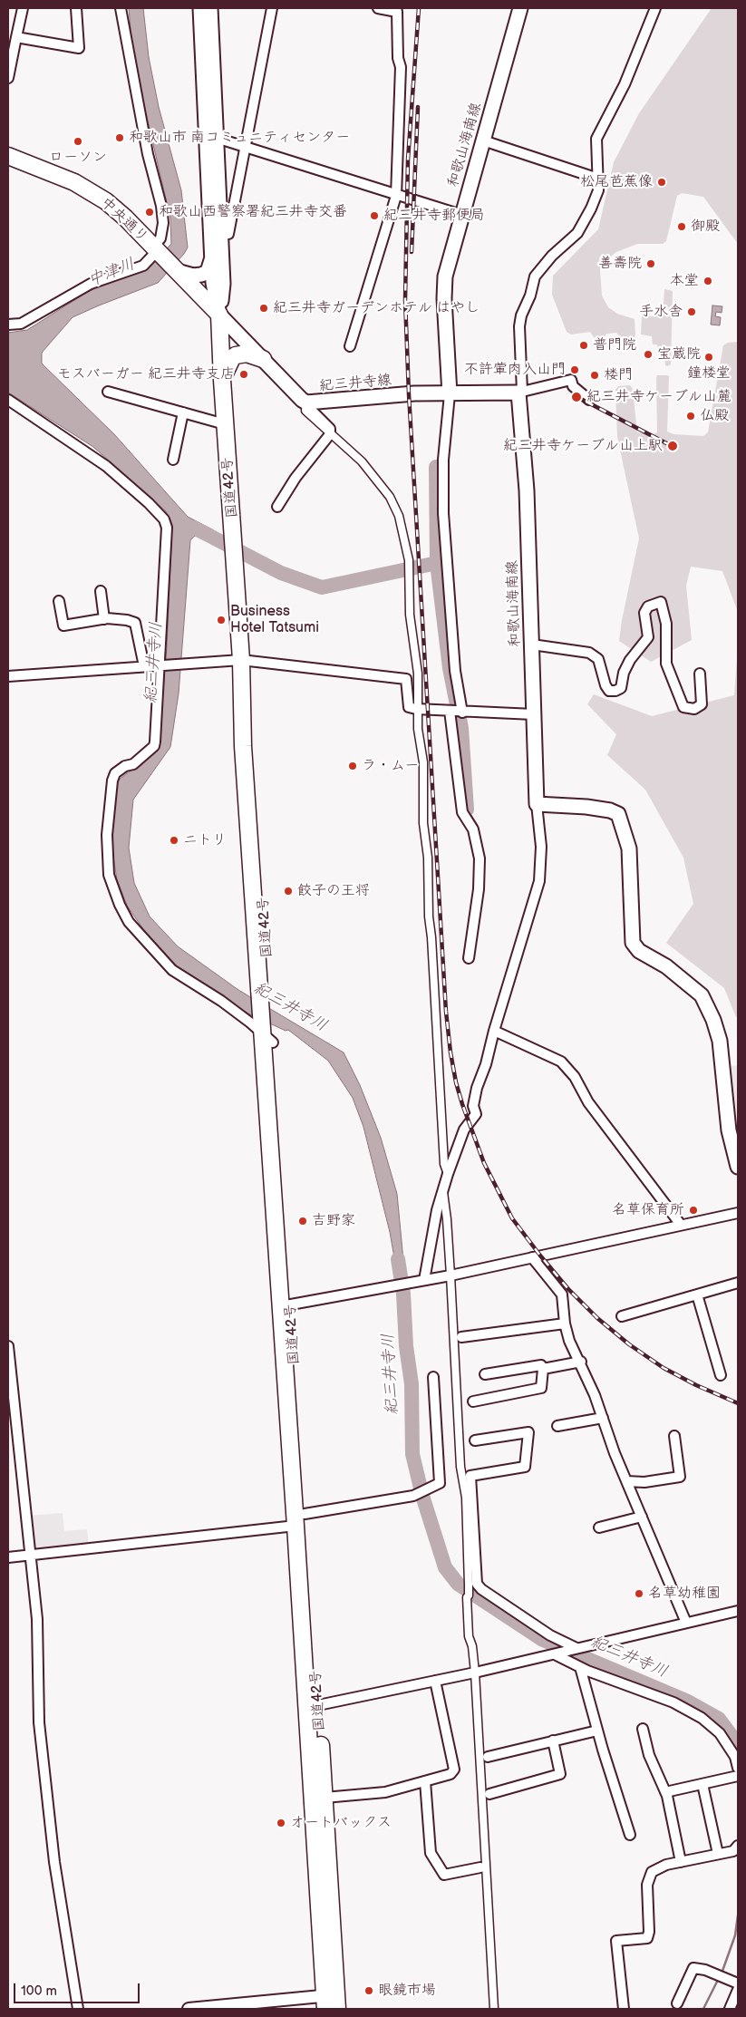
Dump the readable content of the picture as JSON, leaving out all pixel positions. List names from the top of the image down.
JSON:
{
  "streets": {
    "highway": ["中央通り", "国道42号"],
    "main road": ["和歌山海南線", "紀三井寺線"]
  },
  "crossings": [
    ["和歌山海南線", "紀三井寺線"],
    ["中央通り", "紀三井寺線"],
    ["中央通り", "国道42号"],
    ["紀三井寺線", "国道42号"]
  ],
  "water": ["中津川", "紀三井寺川"],
  "places": [
    "和歌山市 南コミュニティセンター",
    "ローソン",
    "松尾芭蕉像",
    "和歌山西警察署紀三井寺交番",
    "紀三井寺郵便局",
    "御殿",
    "善壽院",
    "本堂",
    "紀三井寺ガーデンホテル はやし",
    "手水舎",
    "普門院",
    "宝蔵院",
    "鐘楼堂",
    "不許葷肉入山門",
    "モスバーガー 紀三井寺支店",
    "楼門",
    "紀三井寺ケーブル山麓",
    "仏殿",
    "紀三井寺ケーブル山上駅",
    "Business Hotel Tatsumi",
    "ラ・ムー",
    "ニトリ",
    "餃子の王将",
    "名草保育所",
    "吉野家",
    "名草幼稚園",
    "オートバックス",
    "眼鏡市場"
  ],
  "scale_bar": "100 m"
}
